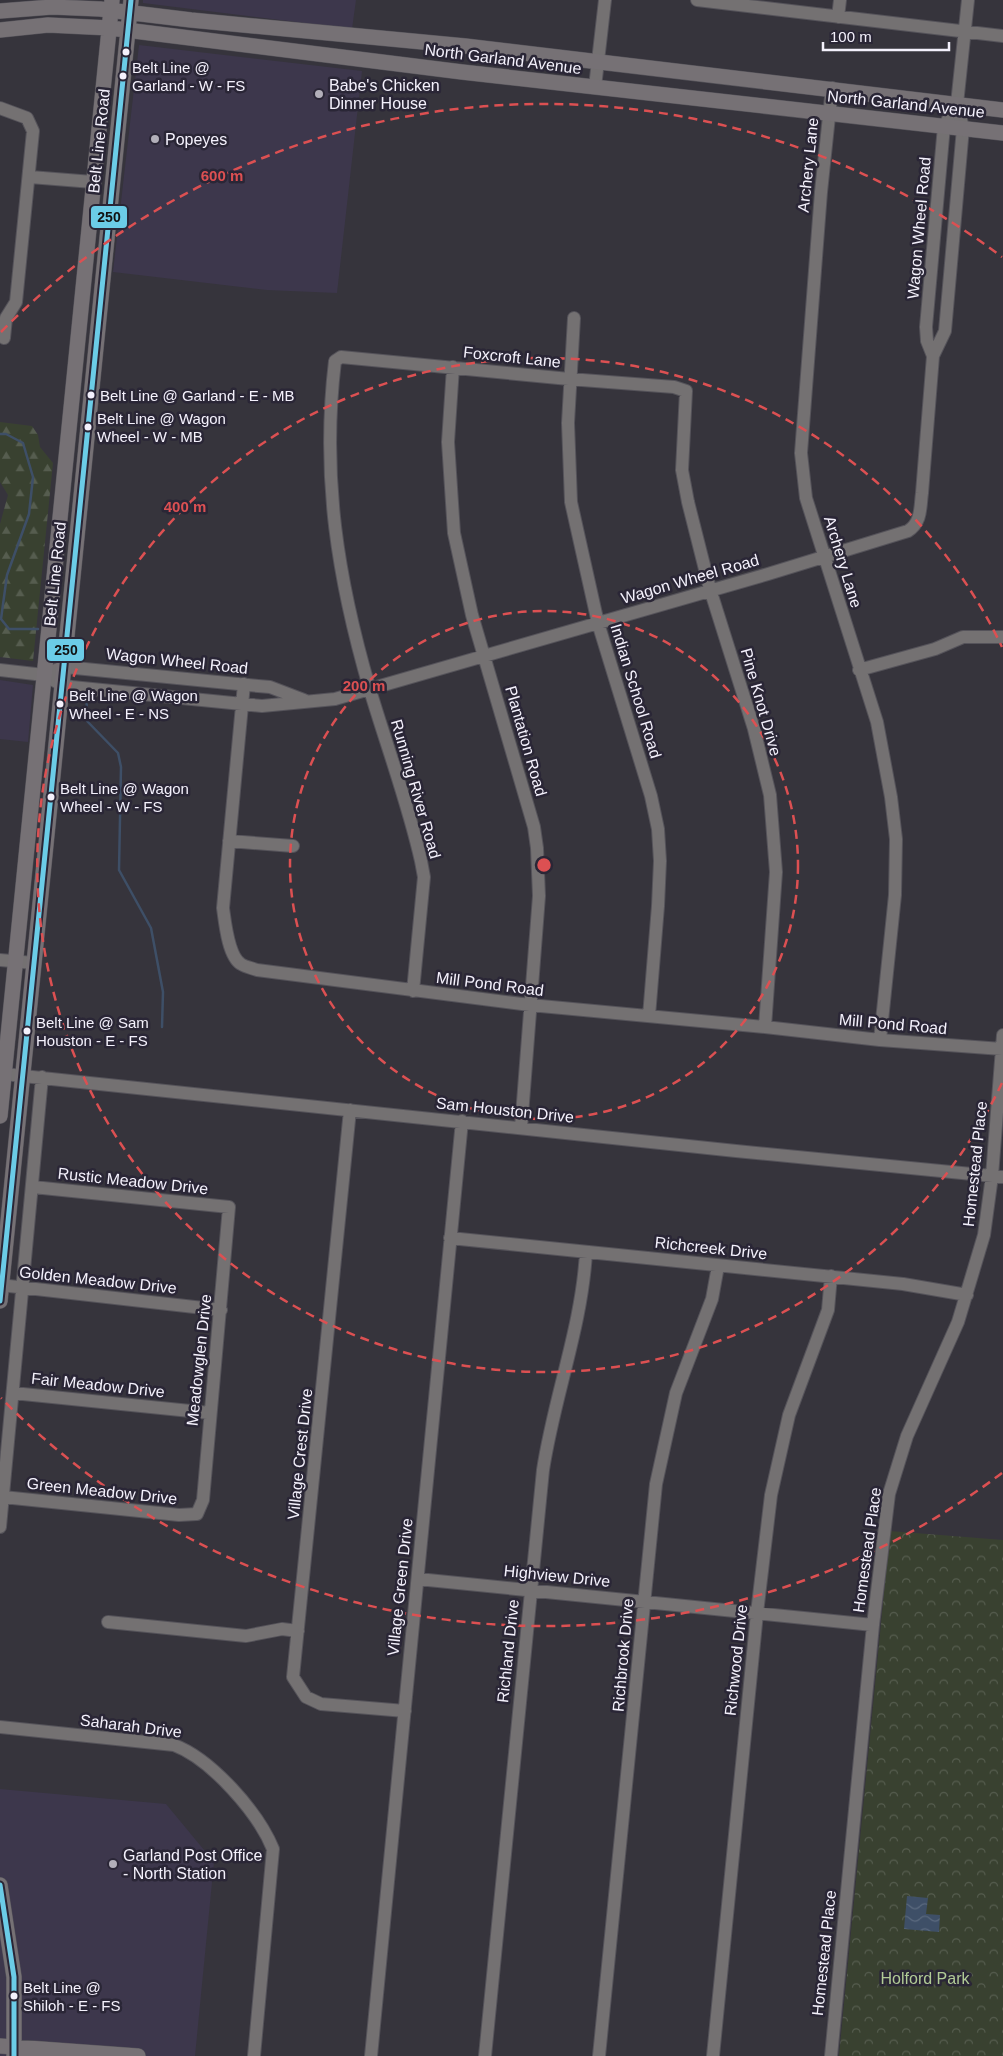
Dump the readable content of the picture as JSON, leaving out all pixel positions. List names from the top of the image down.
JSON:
{
  "streets": {
    "main road": ["North Garland Avenue", "Belt Line Road"],
    "street": [
      "Archery Lane",
      "Wagon Wheel Road",
      "Foxcroft Lane",
      "Indian School Road",
      "Pine Knot Drive",
      "Plantation Road",
      "Running River Road",
      "Mill Pond Road",
      "Sam Houston Drive",
      "Homestead Place",
      "Rustic Meadow Drive",
      "Richcreek Drive",
      "Golden Meadow Drive",
      "Meadowglen Drive",
      "Fair Meadow Drive",
      "Village Crest Drive",
      "Green Meadow Drive",
      "Highview Drive",
      "Village Green Drive",
      "Richland Drive",
      "Richbrook Drive",
      "Richwood Drive",
      "Saharah Drive"
    ]
  },
  "crossings": [
    ["North Garland Avenue", "Belt Line Road"],
    ["North Garland Avenue", "Archery Lane"],
    ["North Garland Avenue", "Wagon Wheel Road"],
    ["Belt Line Road", "Wagon Wheel Road"],
    ["Belt Line Road", "Sam Houston Drive"],
    ["Belt Line Road", "Golden Meadow Drive"],
    ["Archery Lane", "Wagon Wheel Road"],
    ["Archery Lane", "Mill Pond Road"],
    ["Wagon Wheel Road", "Indian School Road"],
    ["Wagon Wheel Road", "Pine Knot Drive"],
    ["Wagon Wheel Road", "Plantation Road"],
    ["Wagon Wheel Road", "Running River Road"],
    ["Wagon Wheel Road", "Mill Pond Road"],
    ["Foxcroft Lane", "Indian School Road"],
    ["Foxcroft Lane", "Pine Knot Drive"],
    ["Foxcroft Lane", "Plantation Road"],
    ["Foxcroft Lane", "Running River Road"],
    ["Indian School Road", "Mill Pond Road"],
    ["Pine Knot Drive", "Mill Pond Road"],
    ["Plantation Road", "Mill Pond Road"],
    ["Plantation Road", "Sam Houston Drive"],
    ["Running River Road", "Mill Pond Road"],
    ["Mill Pond Road", "Homestead Place"],
    ["Sam Houston Drive", "Homestead Place"],
    ["Sam Houston Drive", "Village Crest Drive"],
    ["Sam Houston Drive", "Village Green Drive"],
    ["Homestead Place", "Richcreek Drive"],
    ["Homestead Place", "Highview Drive"],
    ["Rustic Meadow Drive", "Meadowglen Drive"],
    ["Richcreek Drive", "Village Green Drive"],
    ["Richcreek Drive", "Richland Drive"],
    ["Richcreek Drive", "Richbrook Drive"],
    ["Richcreek Drive", "Richwood Drive"],
    ["Golden Meadow Drive", "Meadowglen Drive"],
    ["Meadowglen Drive", "Fair Meadow Drive"],
    ["Meadowglen Drive", "Green Meadow Drive"],
    ["Village Crest Drive", "Village Green Drive"],
    ["Highview Drive", "Village Green Drive"],
    ["Highview Drive", "Richland Drive"],
    ["Highview Drive", "Richbrook Drive"],
    ["Highview Drive", "Richwood Drive"]
  ],
  "parks": ["Holford Park"],
  "places": [
    "Belt Line @ Garland - W - FS",
    "Babe's Chicken Dinner House",
    "Popeyes",
    "Belt Line @ Garland - E - MB",
    "Belt Line @ Wagon Wheel - W - MB",
    "Belt Line @ Wagon Wheel - E - NS",
    "Belt Line @ Wagon Wheel - W - FS",
    "Belt Line @ Sam Houston - E - FS",
    "Garland Post Office - North Station",
    "Belt Line @ Shiloh - E - FS"
  ],
  "lines": ["transit line 250"],
  "scale_bar": "100 m",
  "rings": ["600 m", "400 m", "200 m"]
}
